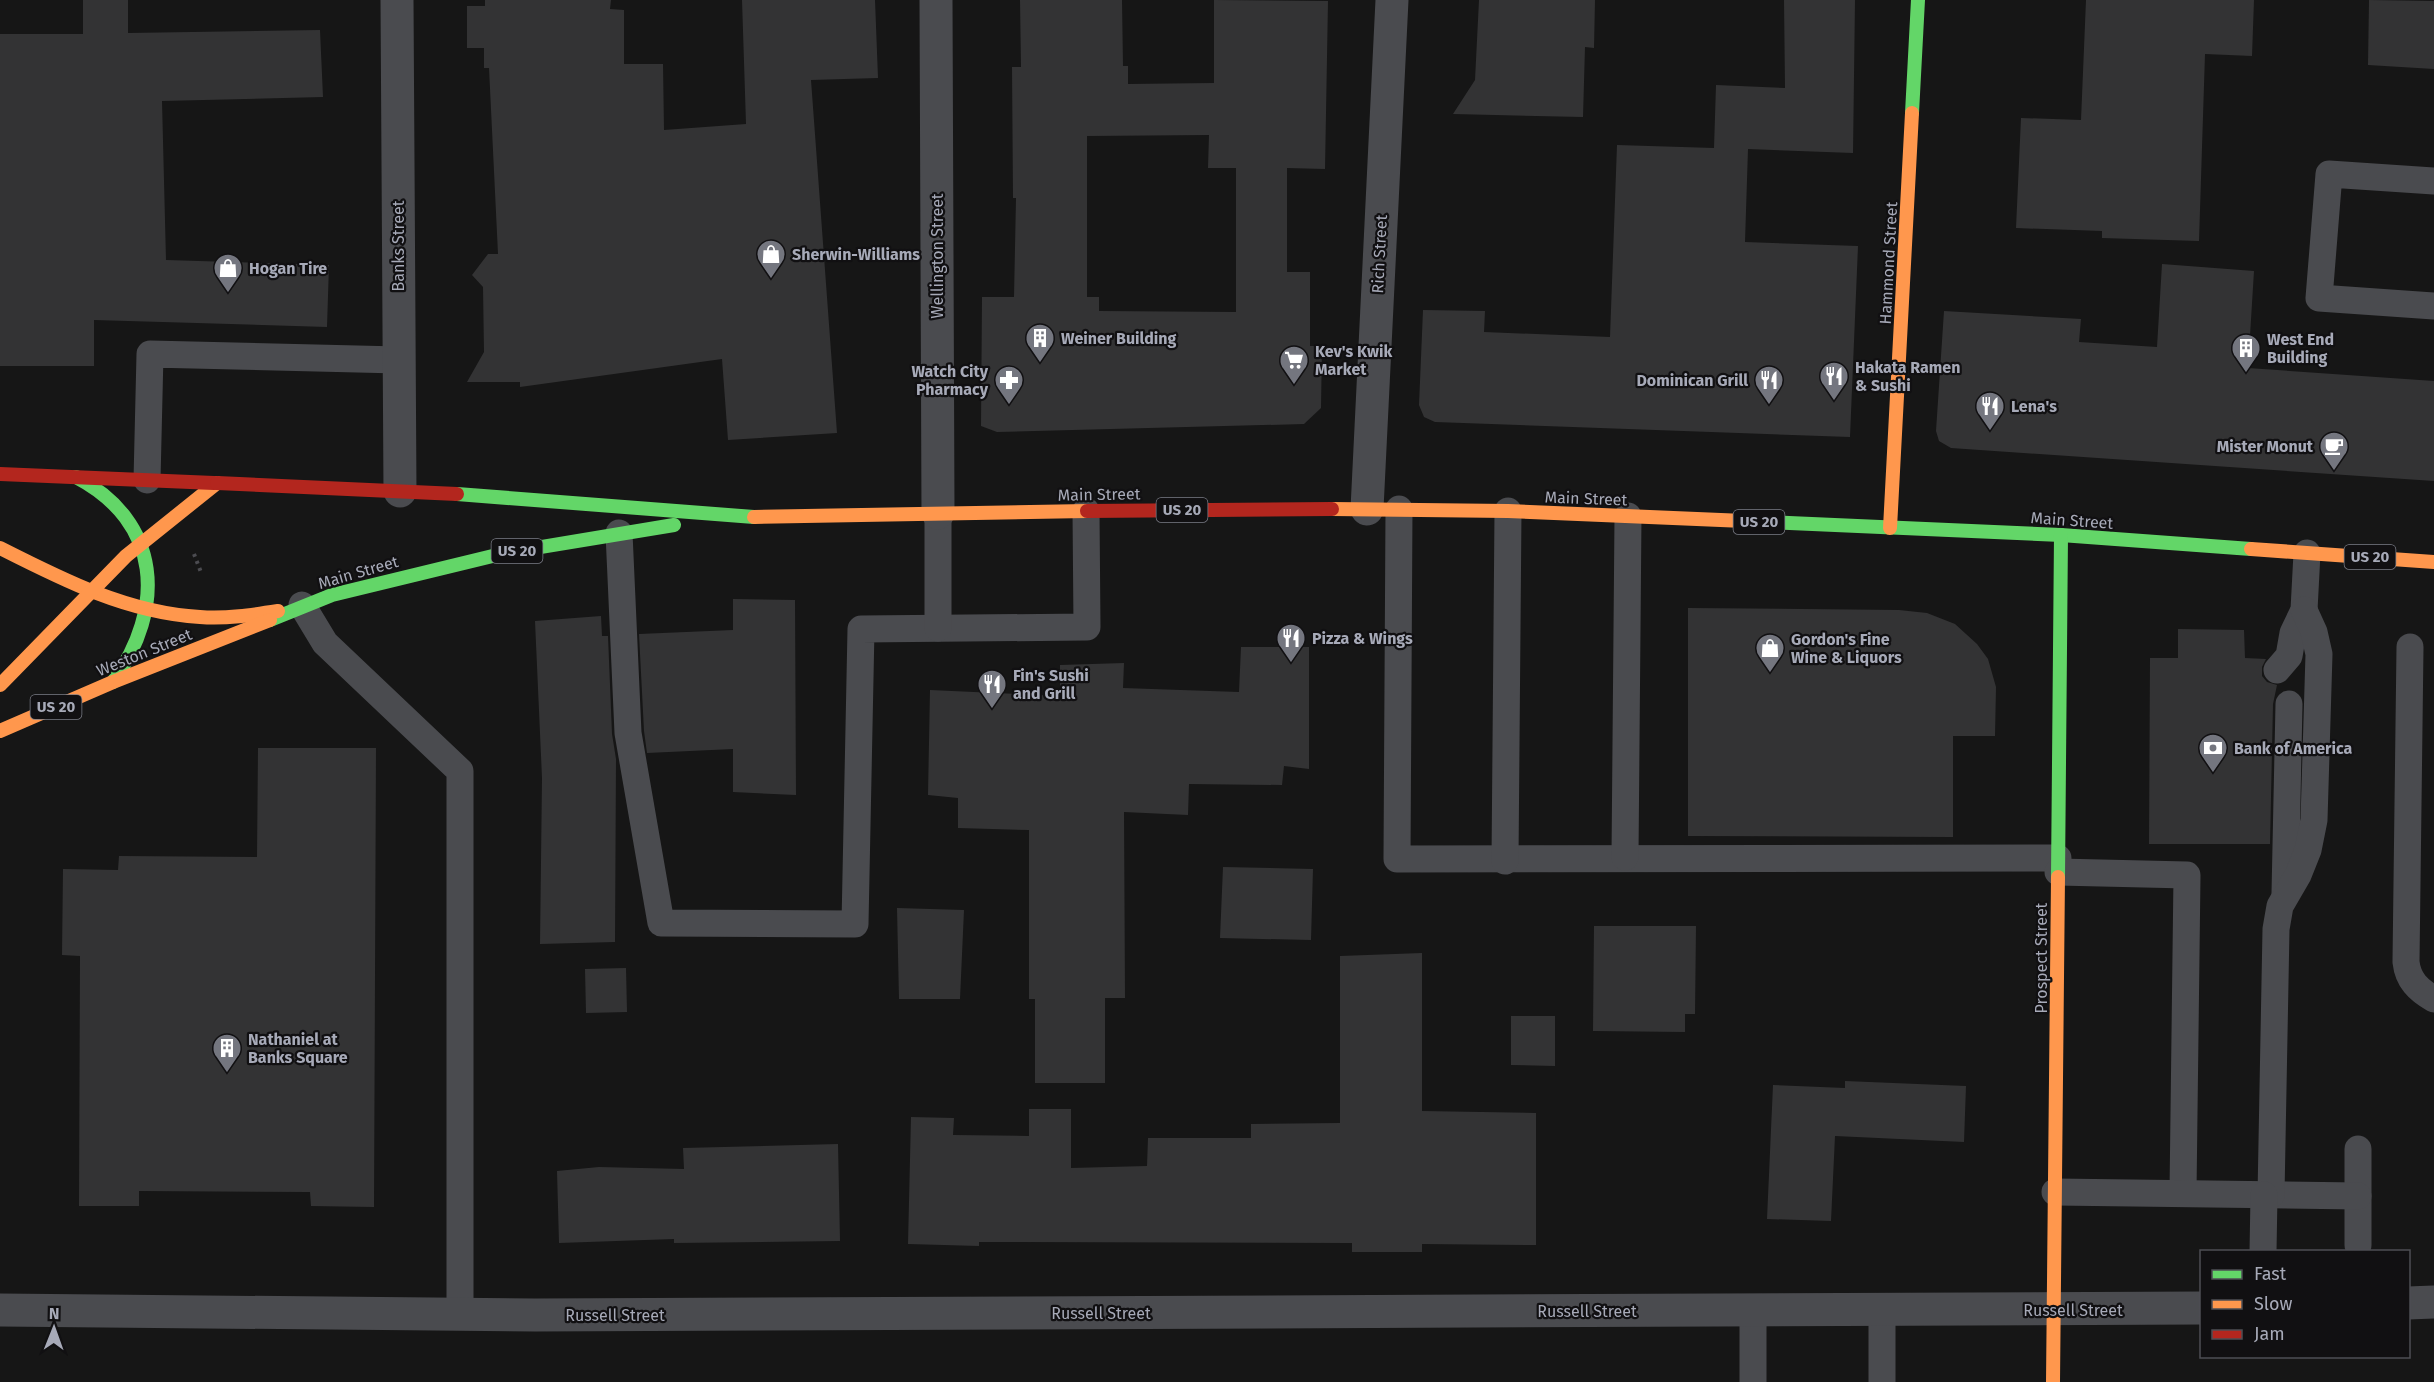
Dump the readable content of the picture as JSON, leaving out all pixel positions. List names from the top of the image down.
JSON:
{
  "streets": {
    "main road": [
      "Hammond Street",
      "Main Street",
      "US 20",
      "Weston Street",
      "Prospect Street"
    ],
    "street": [
      "Banks Street",
      "Rich Street",
      "Wellington Street",
      "Russell Street"
    ]
  },
  "crossings": [
    ["Banks Street", "Main Street"],
    ["Rich Street", "Main Street"],
    ["Wellington Street", "Main Street"],
    ["Hammond Street", "Main Street"],
    ["Main Street", "Weston Street"],
    ["Main Street", "Prospect Street"],
    ["Prospect Street", "Russell Street"]
  ],
  "places": {
    "shop": ["Sherwin-Williams", "Hogan Tire", "Gordon's Fine Wine & Liquors"],
    "building": ["Weiner Building", "West End Building", "Nathaniel at Banks Square"],
    "supermarket": ["Kev's Kwik Market"],
    "restaurant": [
      "Hakata Ramen & Sushi",
      "Dominican Grill",
      "Lena's",
      "Pizza & Wings",
      "Fin's Sushi and Grill"
    ],
    "pharmacy": ["Watch City Pharmacy"],
    "cafe": ["Mister Monut"],
    "bank": ["Bank of America"]
  },
  "legend": ["Fast", "Slow", "Jam"],
  "north": "top"
}
